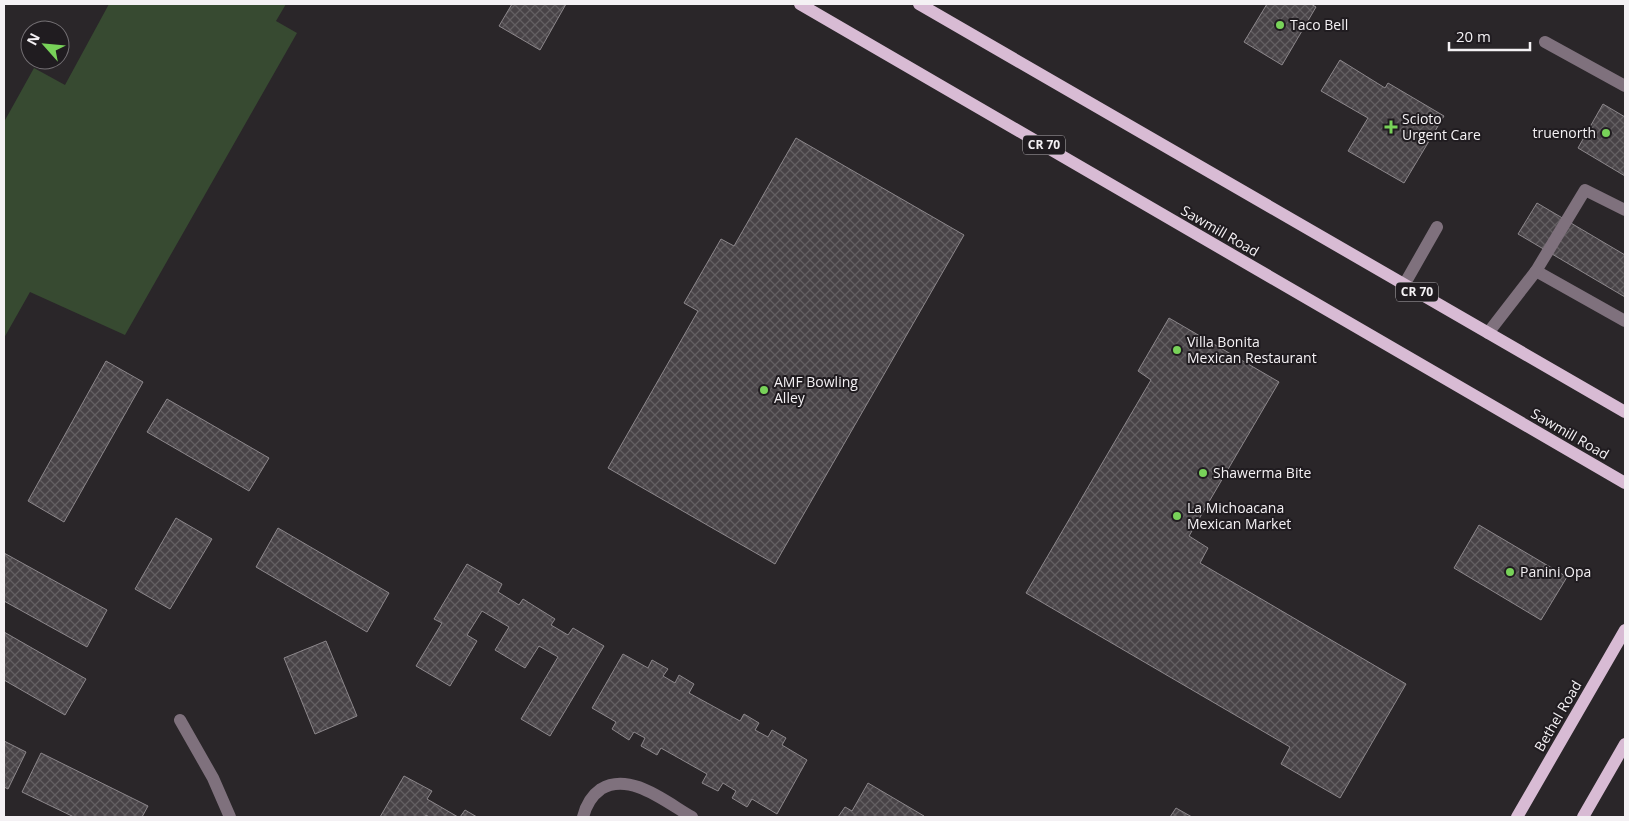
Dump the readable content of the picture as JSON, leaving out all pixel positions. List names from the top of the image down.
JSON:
{
  "streets": {
    "main road": ["CR 70", "Sawmill Road", "Bethel Road"]
  },
  "places": {
    "other": [
      "Taco Bell",
      "truenorth",
      "Villa Bonita Mexican Restaurant",
      "AMF Bowling Alley",
      "Shawerma Bite",
      "La Michoacana Mexican Market",
      "Panini Opa"
    ],
    "health": ["Scioto Urgent Care"]
  },
  "scale_bar": "20 m",
  "north": "top left"
}
